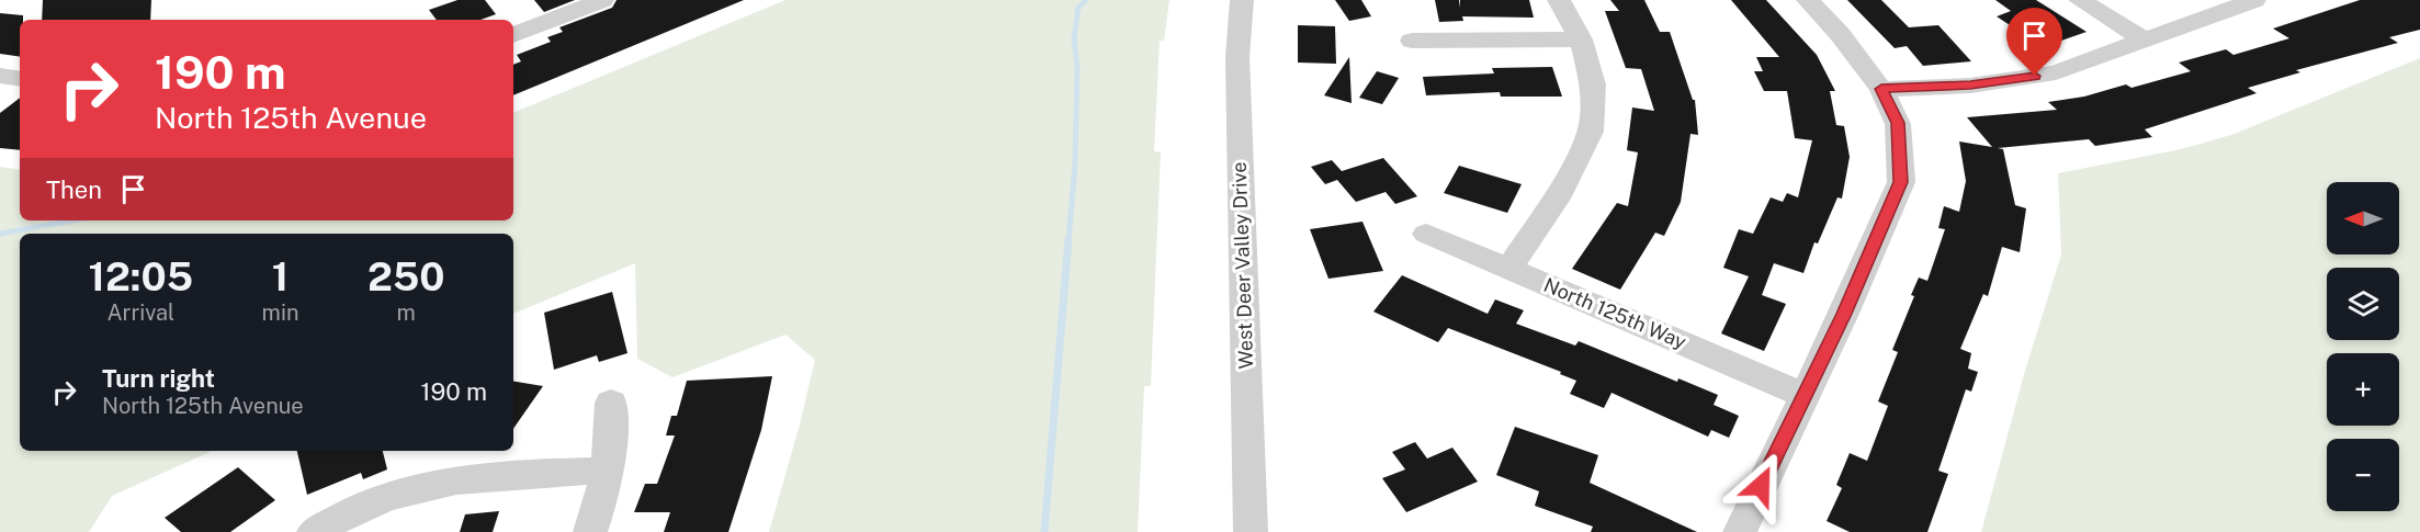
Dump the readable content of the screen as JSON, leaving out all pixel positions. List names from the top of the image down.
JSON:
{
  "streets": {
    "street": ["West Deer Valley Drive", "North 125th Way"]
  },
  "north": "left",
  "page": {
    "turn": ["190 m", "North 125th Avenue"],
    "then": "Then",
    "map_buttons": ["+", "−"],
    "eta": [
      "12:05",
      "Arrival",
      "1",
      "min",
      "250",
      "m"
    ],
    "list": [
      {
        "name": "Turn right",
        "note": "North 125th Avenue",
        "value": "190 m"
      }
    ]
  }
}
